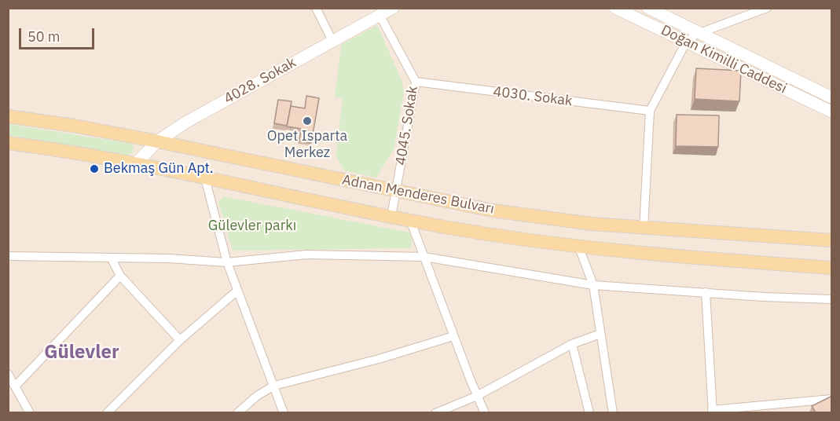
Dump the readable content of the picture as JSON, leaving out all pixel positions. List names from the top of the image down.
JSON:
{
  "streets": {
    "main road": ["Doğan Kimilli Caddesi", "4028. Sokak", "Adnan Menderes Bulvarı"],
    "street": ["4030. Sokak", "4045. Sokak"]
  },
  "crossings": [
    ["4028. Sokak", "4045. Sokak"],
    ["4028. Sokak", "Adnan Menderes Bulvarı"],
    ["4030. Sokak", "4045. Sokak"],
    ["4045. Sokak", "Adnan Menderes Bulvarı"]
  ],
  "districts": ["Gülevler"],
  "parks": ["Gülevler parkı"],
  "places": ["Opet Isparta Merkez", "Bekmaş Gün Apt."],
  "scale_bar": "50 m"
}
